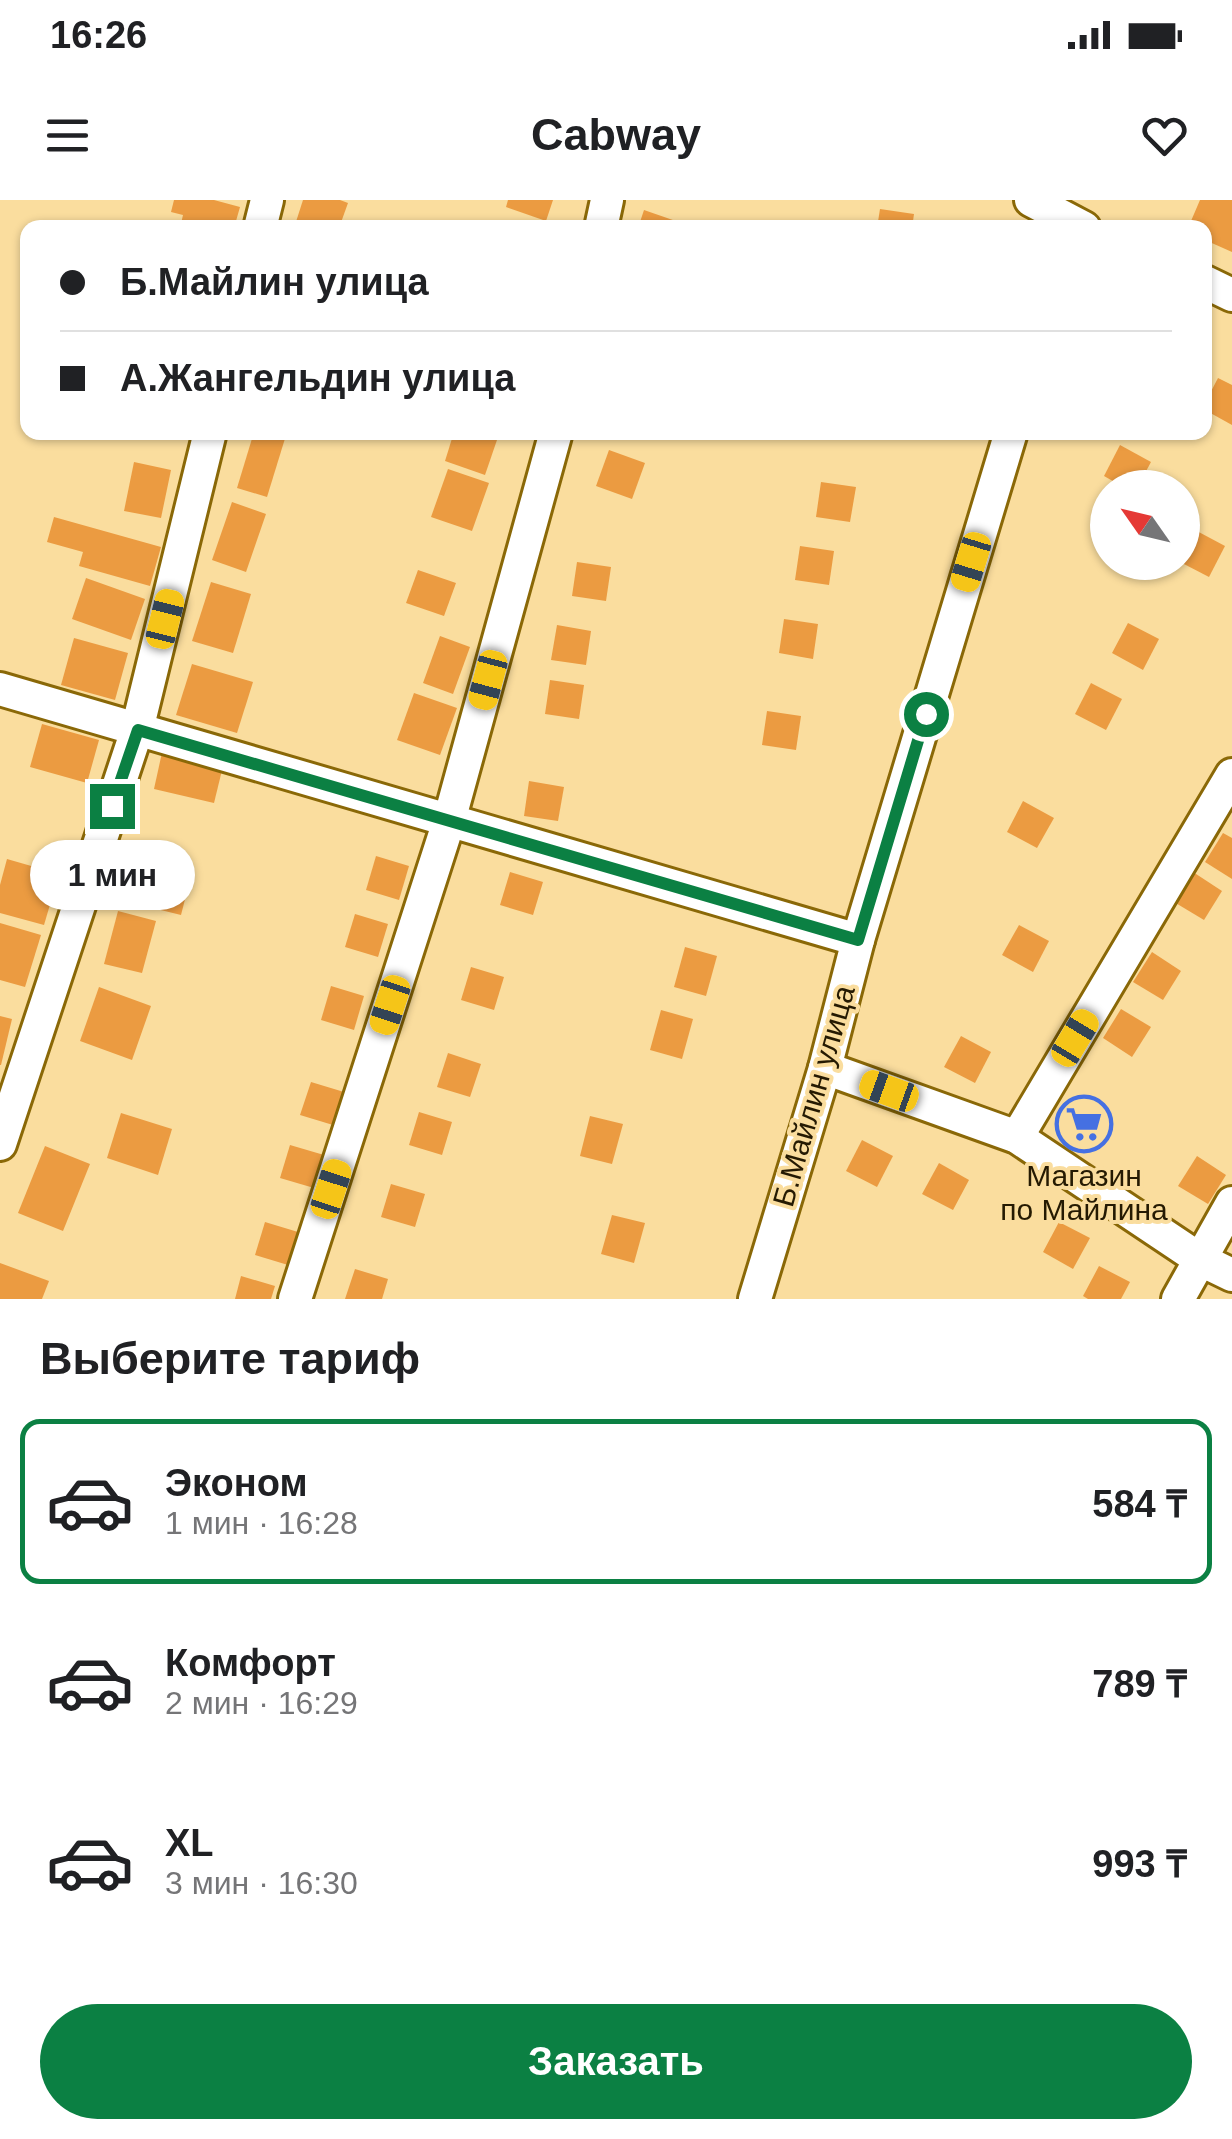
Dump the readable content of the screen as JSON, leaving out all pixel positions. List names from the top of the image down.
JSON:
{
  "streets": {
    "street": ["Б.Майлин улица"]
  },
  "places": {
    "supermarket": ["Магазин по Майлина"]
  },
  "north": "top left",
  "page": {
    "status": "16:26",
    "header": "Cabway",
    "banner": ["Б.Майлин улица", "А.Жангельдин улица"],
    "bubble": "1 мин",
    "heading": "Выберите тариф",
    "list": [
      {
        "name": "Эконом",
        "note": "1 мин · 16:28",
        "value": "584 ₸"
      },
      {
        "name": "Комфорт",
        "note": "2 мин · 16:29",
        "value": "789 ₸"
      },
      {
        "name": "XL",
        "note": "3 мин · 16:30",
        "value": "993 ₸"
      }
    ],
    "buttons": "Заказать"
  }
}
